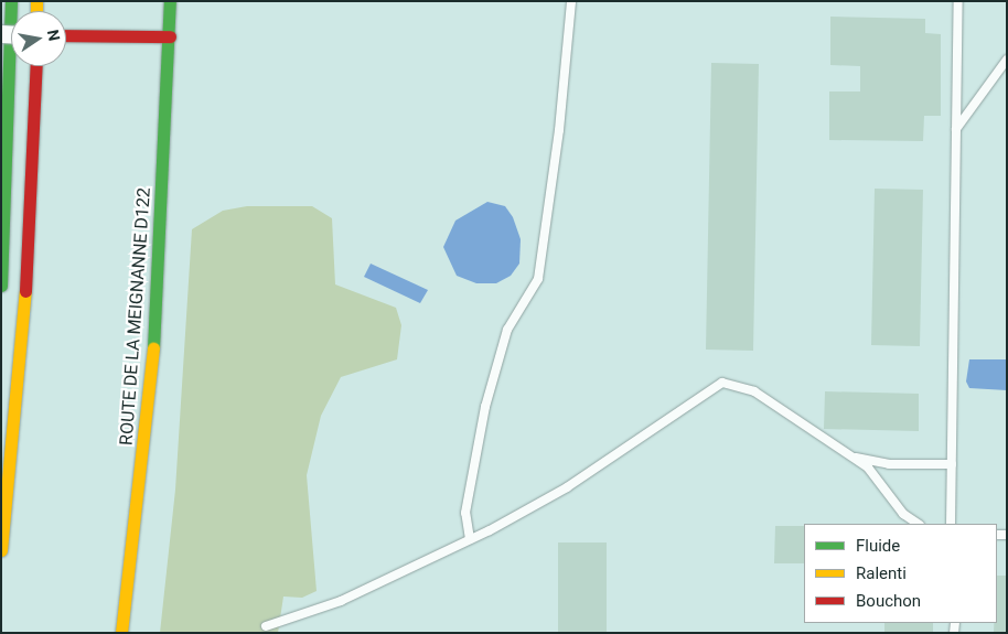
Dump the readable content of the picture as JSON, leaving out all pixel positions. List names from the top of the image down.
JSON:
{
  "streets": {
    "main road": ["ROUTE DE LA MEIGNANNE D122"]
  },
  "legend": ["Fluide", "Ralenti", "Bouchon"],
  "north": "right"
}
